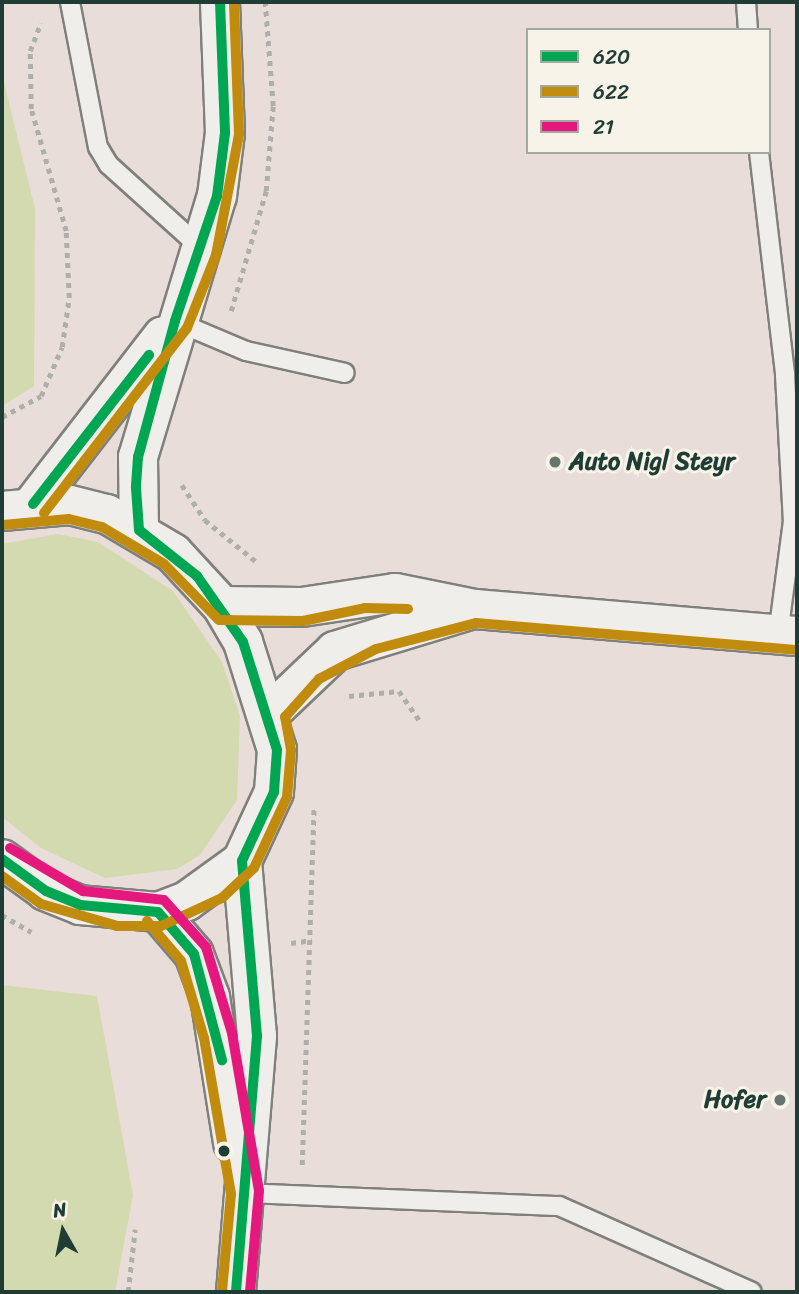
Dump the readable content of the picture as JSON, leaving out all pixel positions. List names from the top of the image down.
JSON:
{
  "places": ["Auto Nigl Steyr", "Hofer"],
  "lines": ["transit line 620", "transit line 622", "transit line 21"],
  "legend": ["620", "622", "21"],
  "north": "top"
}
